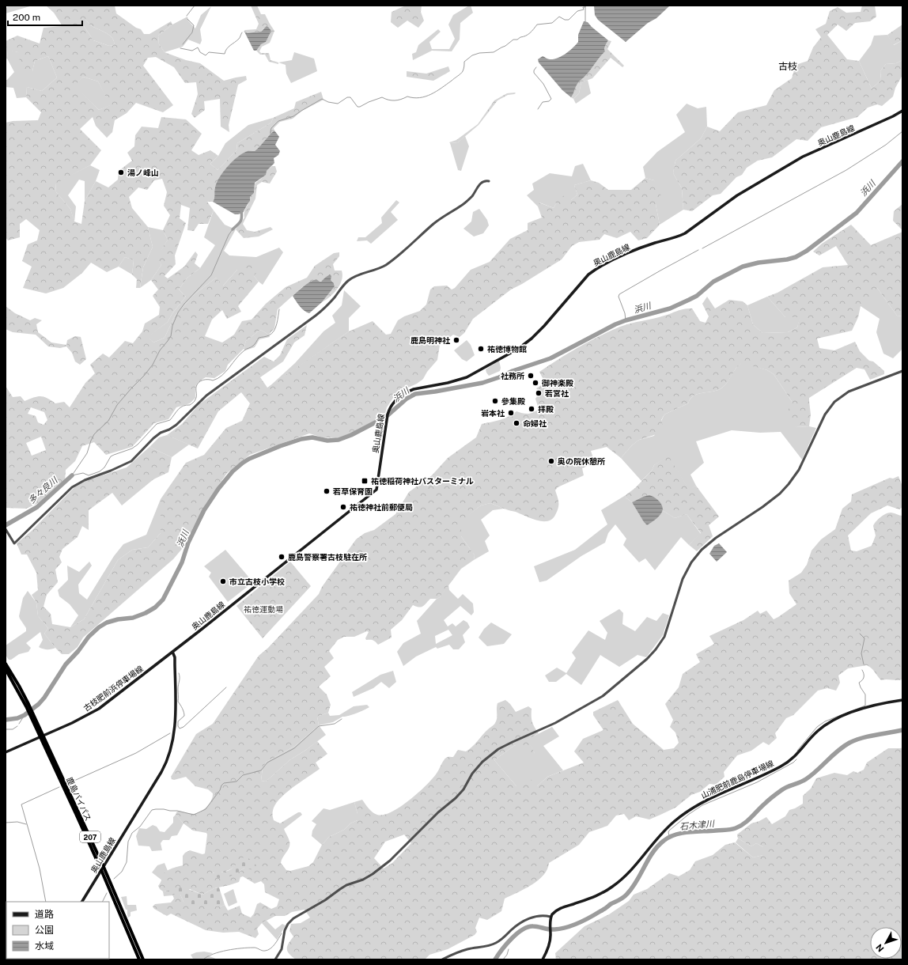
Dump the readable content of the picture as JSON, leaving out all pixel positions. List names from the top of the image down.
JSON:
{
  "streets": {
    "highway": ["鹿島バイパス", "207"],
    "main road": ["奥山鹿島線", "古枝肥前浜停車場線", "山浦肥前鹿島停車場線"]
  },
  "crossings": [
    ["奥山鹿島線", "古枝肥前浜停車場線"],
    ["奥山鹿島線", "鹿島バイパス"],
    ["古枝肥前浜停車場線", "鹿島バイパス"]
  ],
  "districts": ["古枝"],
  "water": ["浜川", "多々良川", "石木津川"],
  "parks": ["祐徳運動場"],
  "places": {
    "other": [
      "湯ノ峰山",
      "鹿島明神社",
      "祐徳博物館",
      "社務所",
      "御神楽殿",
      "若宮社",
      "參集殿",
      "拝殿",
      "岩本社",
      "命婦社",
      "奥の院休憩所",
      "若草保育園",
      "祐徳神社前郵便局",
      "鹿島警察署古枝駐在所",
      "市立古枝小学校"
    ],
    "transit": ["祐徳稲荷神社バスターミナル"]
  },
  "legend": ["道路", "公園", "水域"],
  "scale_bar": "200 m",
  "north": "bottom left"
}
